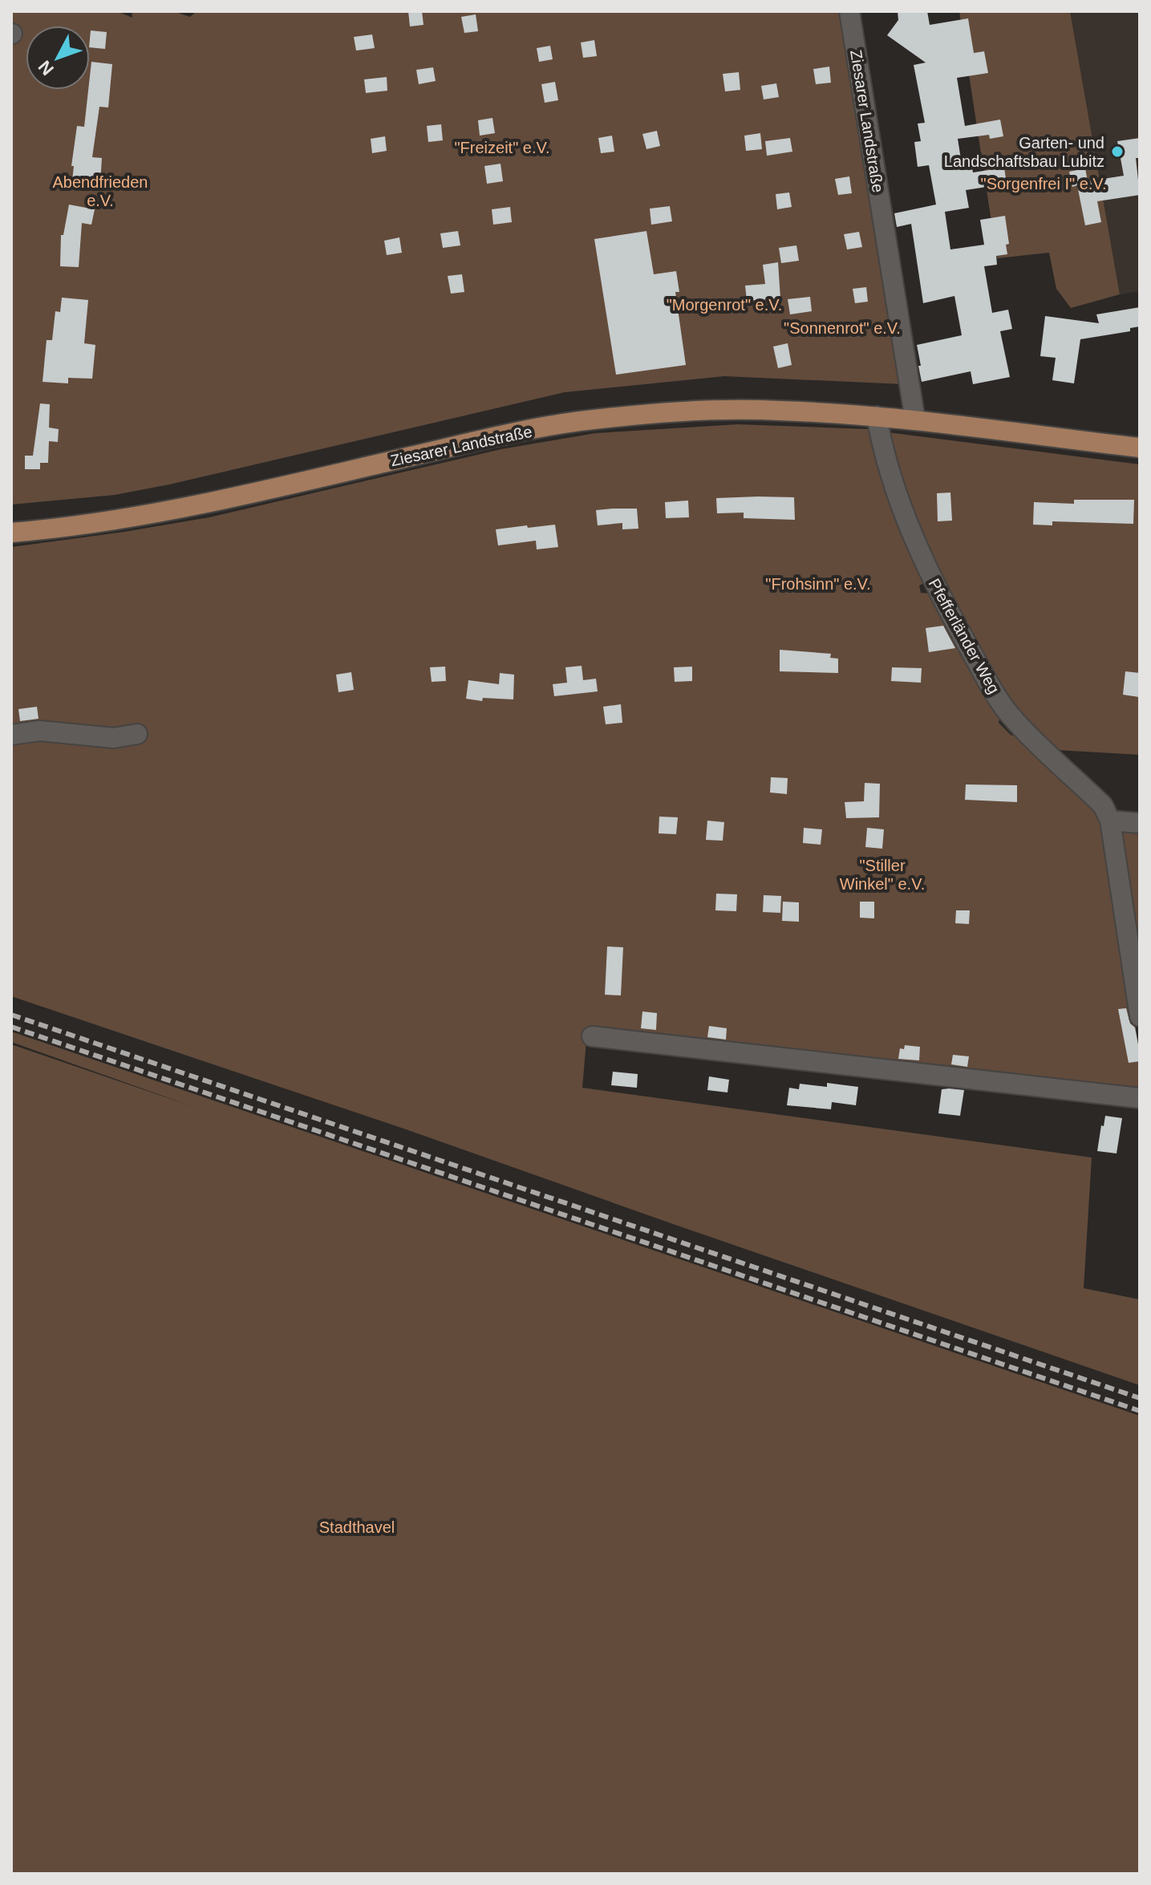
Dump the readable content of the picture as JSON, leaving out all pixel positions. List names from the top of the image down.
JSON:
{
  "streets": {
    "main road": ["Ziesarer Landstraße"],
    "street": ["Pfefferländer Weg"]
  },
  "crossings": [
    ["Ziesarer Landstraße", "Pfefferländer Weg"]
  ],
  "parks": [
    "\"Freizeit\" e.V.",
    "Abendfrieden e.V.",
    "\"Sorgenfrei I\" e.V.",
    "\"Morgenrot\" e.V.",
    "\"Sonnenrot\" e.V.",
    "\"Frohsinn\" e.V.",
    "\"Stiller Winkel\" e.V.",
    "Stadthavel"
  ],
  "places": ["Garten- und Landschaftsbau Lubitz"],
  "north": "bottom left"
}
